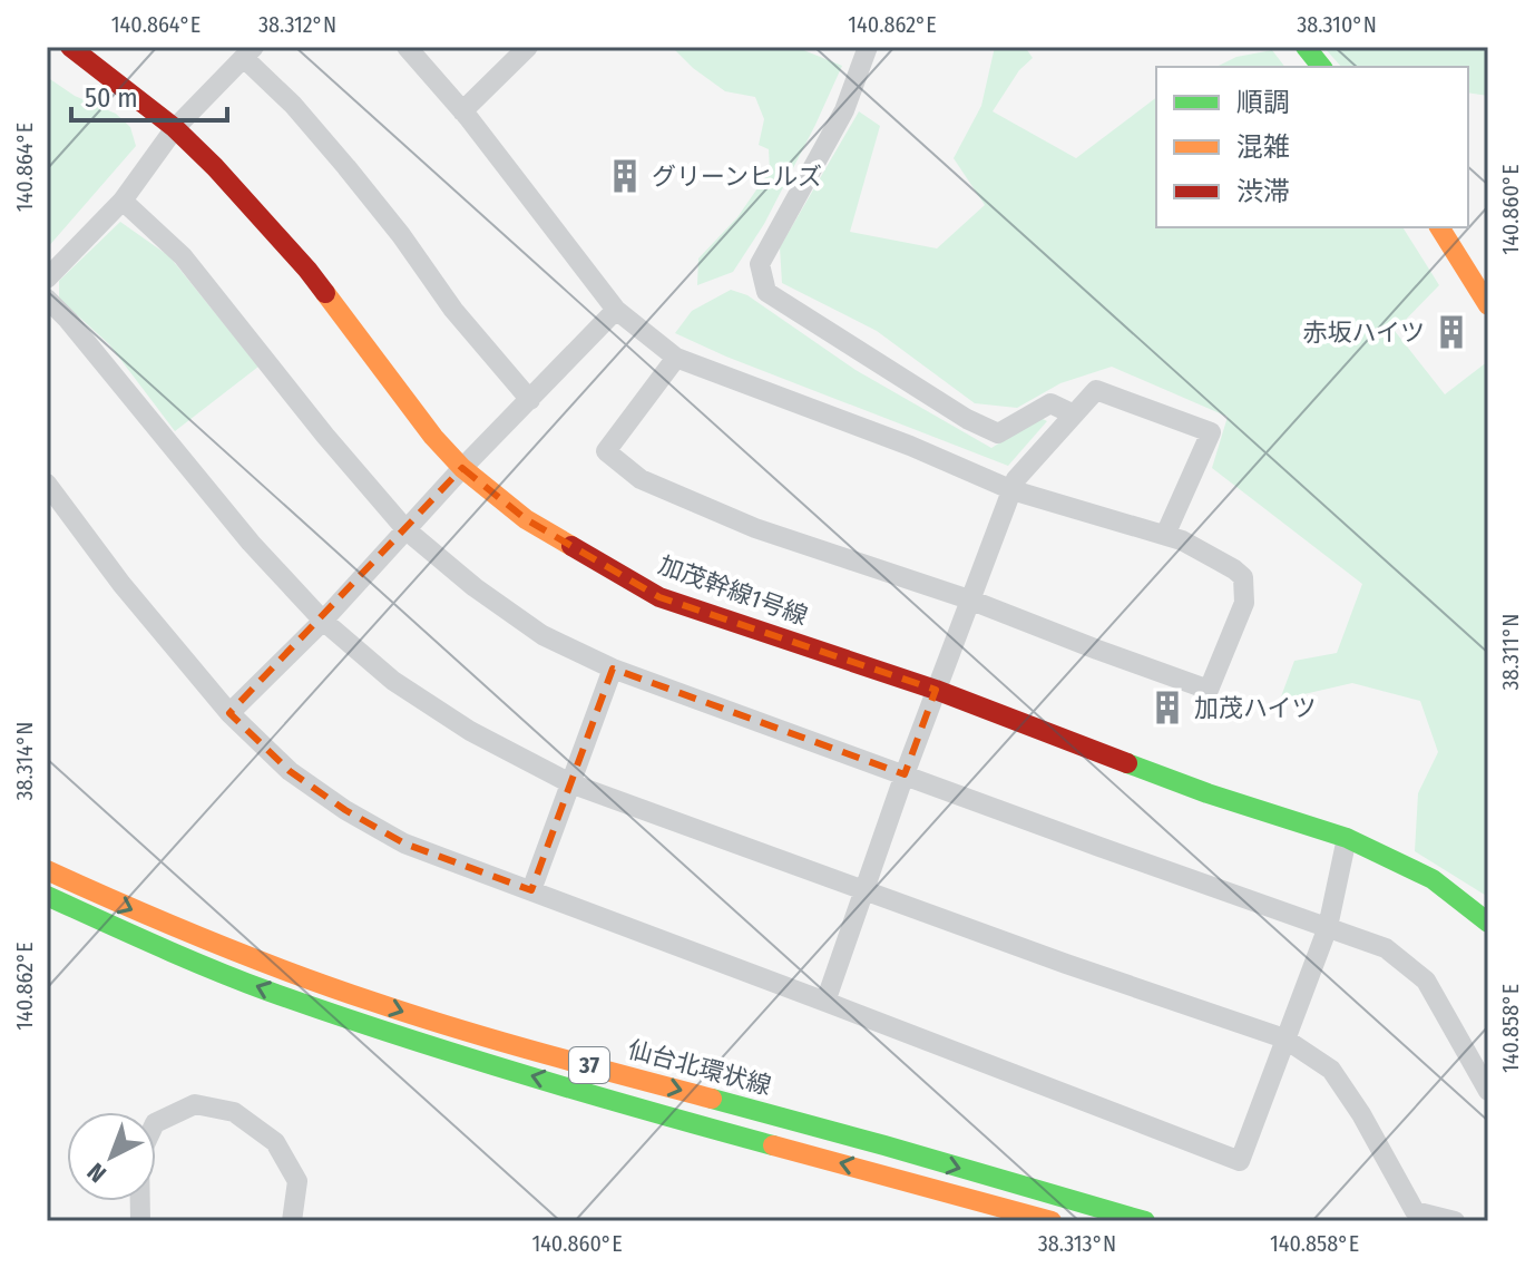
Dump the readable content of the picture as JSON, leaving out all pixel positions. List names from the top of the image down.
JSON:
{
  "streets": {
    "main road": ["加茂幹線1号線", "37", "仙台北環状線"]
  },
  "places": {
    "building": ["グリーンヒルズ", "赤坂ハイツ", "加茂ハイツ"]
  },
  "legend": ["順調", "混雑", "渋滞"],
  "scale_bar": "50 m",
  "north": "bottom left",
  "coordinates": [
    "140.864°E",
    "38.312°N",
    "140.862°E",
    "38.310°N",
    "140.860°E",
    "38.311°N",
    "38.314°N",
    "140.858°E",
    "38.313°N"
  ]
}
